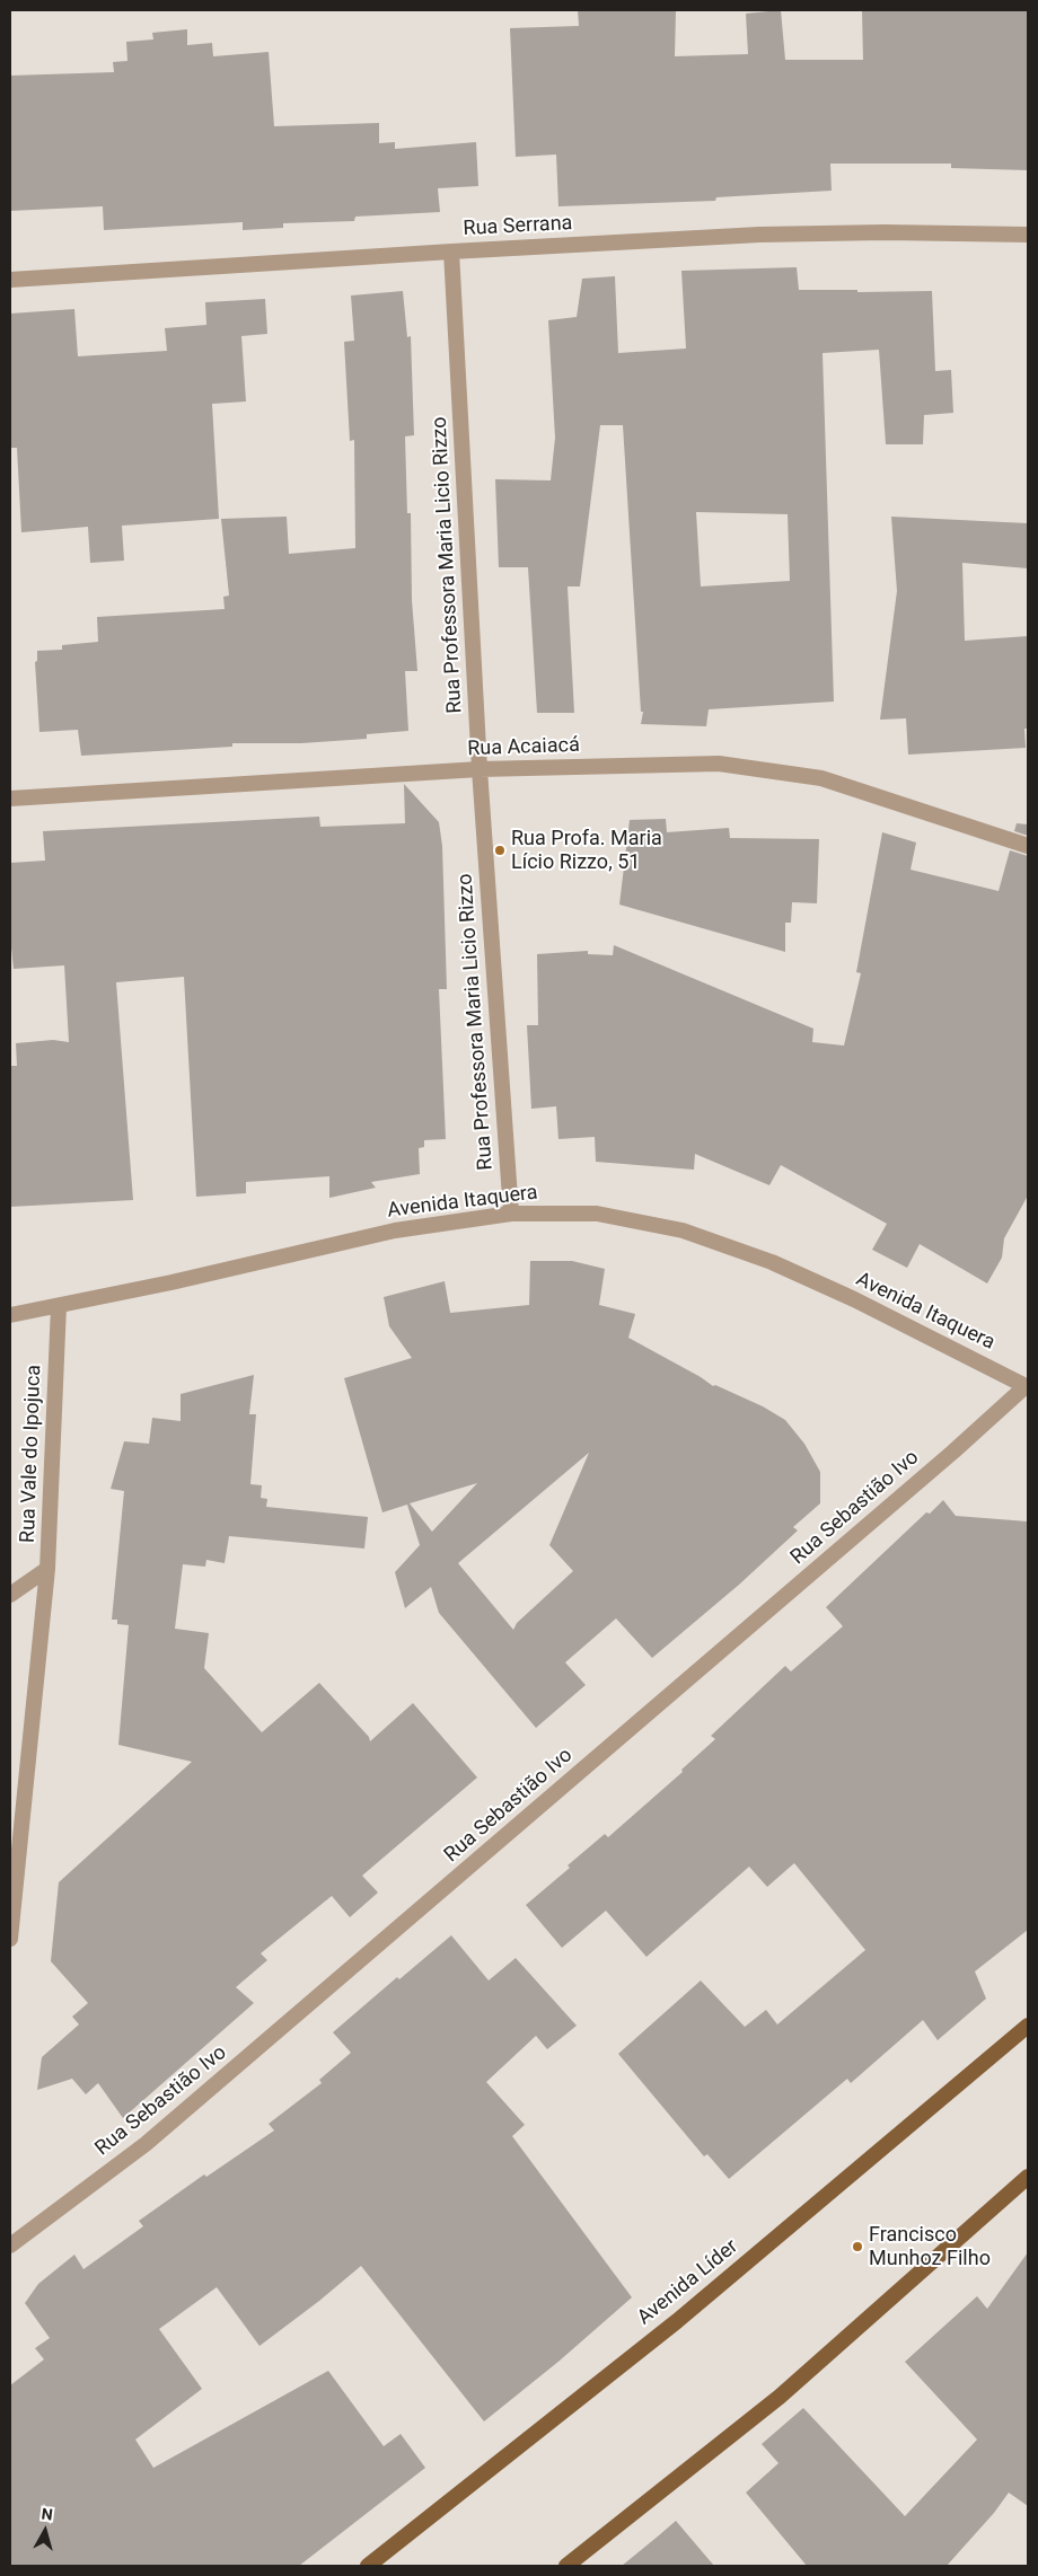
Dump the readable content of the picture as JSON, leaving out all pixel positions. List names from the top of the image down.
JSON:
{
  "streets": {
    "main road": ["Avenida Líder"],
    "street": [
      "Rua Serrana",
      "Rua Professora Maria Licio Rizzo",
      "Rua Acaiacá",
      "Avenida Itaquera",
      "Rua Vale do Ipojuca",
      "Rua Sebastião Ivo"
    ]
  },
  "crossings": [
    ["Rua Serrana", "Rua Professora Maria Licio Rizzo"],
    ["Rua Professora Maria Licio Rizzo", "Rua Acaiacá"],
    ["Rua Professora Maria Licio Rizzo", "Avenida Itaquera"],
    ["Avenida Itaquera", "Rua Vale do Ipojuca"],
    ["Avenida Itaquera", "Rua Sebastião Ivo"]
  ],
  "places": ["Rua Profa. Maria Lício Rizzo, 51", "Francisco Munhoz Filho"],
  "north": "top"
}
